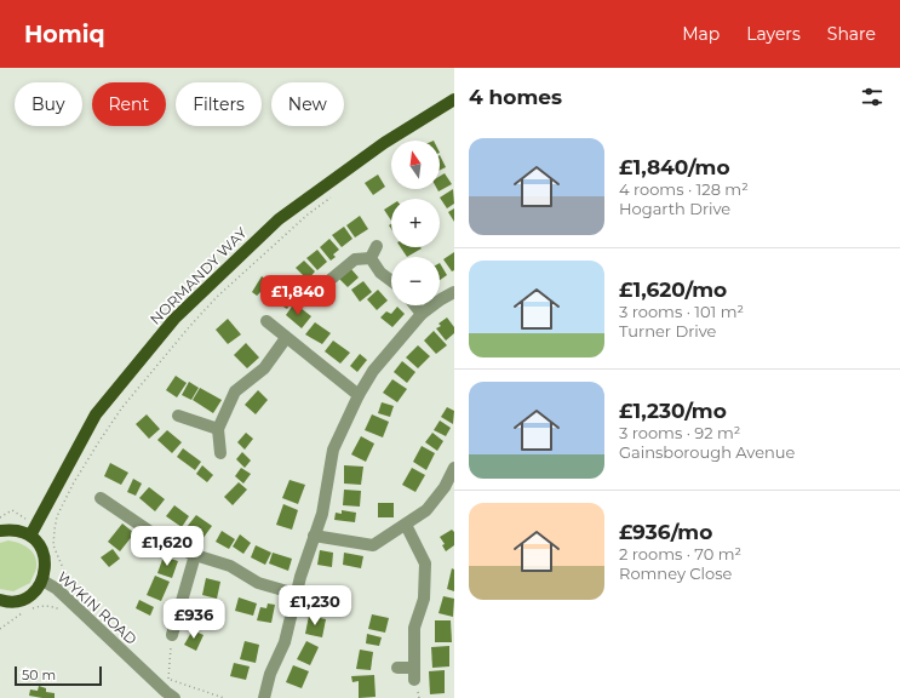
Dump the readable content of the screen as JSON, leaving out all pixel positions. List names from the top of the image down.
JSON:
{
  "streets": {
    "main road": ["NORMANDY WAY"],
    "street": ["WYKIN ROAD"]
  },
  "scale_bar": "50 m",
  "north": "top",
  "page": {
    "header": "Homiq",
    "nav": ["Map", "Layers", "Share"],
    "heading": "4 homes",
    "chip": [
      "Buy",
      "Rent",
      "Filters",
      "New"
    ],
    "list": [
      {
        "name": "£1,840/mo",
        "note": "4 rooms · 128 m² · Hogarth Drive"
      },
      {
        "name": "£1,620/mo",
        "note": "3 rooms · 101 m² · Turner Drive"
      },
      {
        "name": "£1,230/mo",
        "note": "3 rooms · 92 m² · Gainsborough Avenue"
      },
      {
        "name": "£936/mo",
        "note": "2 rooms · 70 m² · Romney Close"
      }
    ],
    "map_buttons": ["+", "−"],
    "price": [
      "£1,840",
      "£1,620",
      "£1,230",
      "£936"
    ],
    "scale": "50 m"
  }
}
